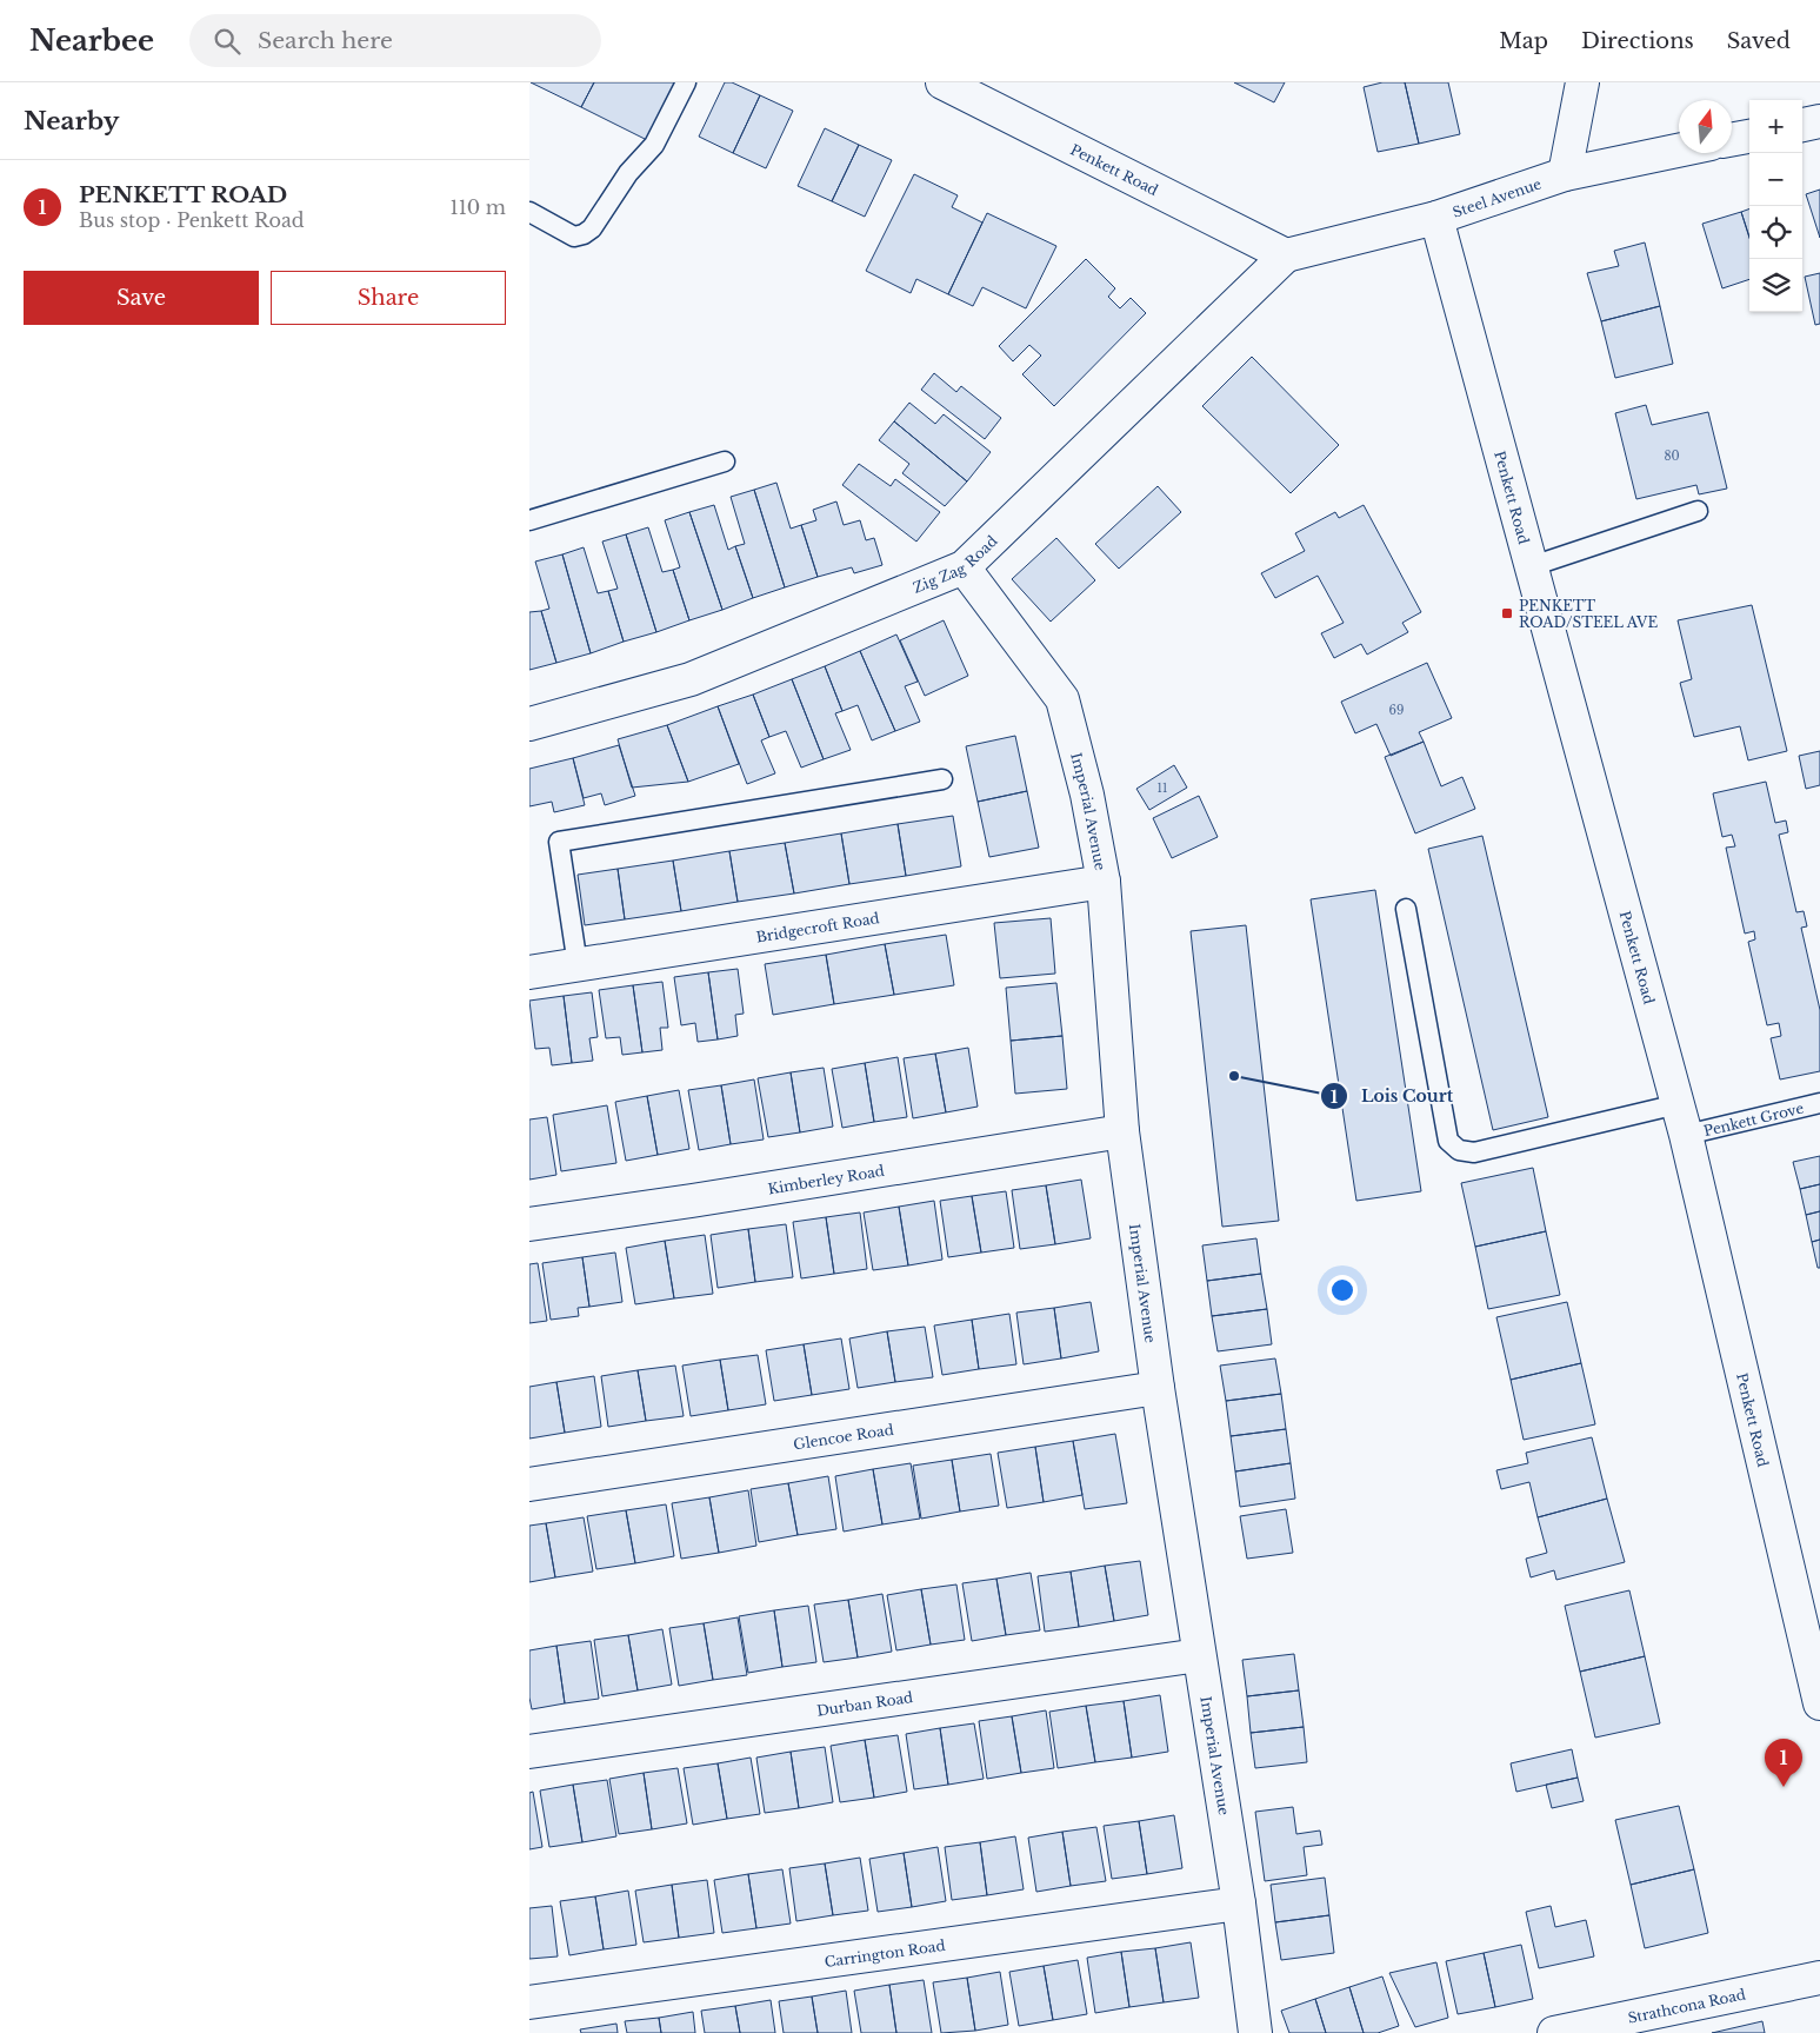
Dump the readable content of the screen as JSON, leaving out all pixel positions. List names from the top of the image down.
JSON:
{
  "streets": {
    "street": [
      "Penkett Road",
      "Steel Avenue",
      "Zig Zag Road",
      "Imperial Avenue",
      "Bridgecroft Road",
      "Kimberley Road",
      "Glencoe Road",
      "Durban Road",
      "Carrington Road",
      "Strathcona Road"
    ],
    "lane": ["Penkett Grove"]
  },
  "crossings": [
    ["Penkett Road", "Steel Avenue"],
    ["Penkett Road", "Zig Zag Road"],
    ["Penkett Road", "Penkett Grove"],
    ["Steel Avenue", "Zig Zag Road"],
    ["Zig Zag Road", "Imperial Avenue"],
    ["Imperial Avenue", "Bridgecroft Road"],
    ["Imperial Avenue", "Kimberley Road"],
    ["Imperial Avenue", "Glencoe Road"],
    ["Imperial Avenue", "Durban Road"],
    ["Imperial Avenue", "Carrington Road"]
  ],
  "places": {
    "transit": ["PENKETT ROAD/STEEL AVE"],
    "other": ["Lois Court"]
  },
  "house_numbers": ["80", "69", "11"],
  "north": "top",
  "page": {
    "header": "Nearbee",
    "search": "Search here",
    "nav": ["Map", "Directions", "Saved"],
    "heading": "Nearby",
    "map_buttons": ["+", "−"],
    "list": [
      {
        "mark": "1",
        "name": "PENKETT ROAD",
        "note": "Bus stop · Penkett Road",
        "value": "110 m"
      }
    ],
    "buttons": ["Save", "Share"],
    "pins": "1"
  }
}
